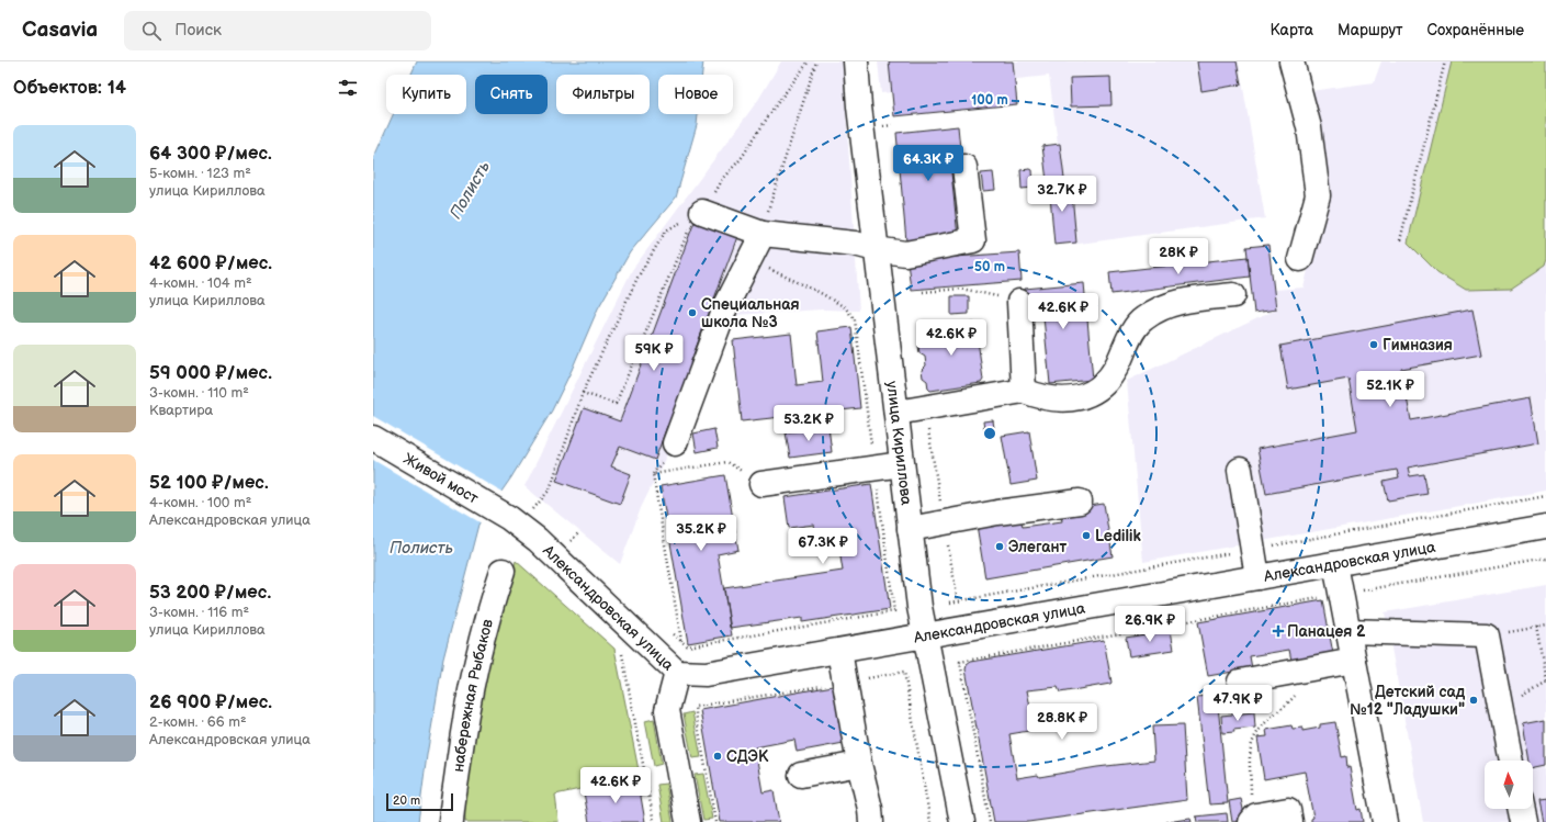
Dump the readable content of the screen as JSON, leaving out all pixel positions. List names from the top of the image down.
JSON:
{
  "streets": {
    "street": [
      "улица Кириллова",
      "Живой мост",
      "Александровская улица",
      "набережная Рыбаков"
    ]
  },
  "crossings": [
    ["улица Кириллова", "Александровская улица"],
    ["Живой мост", "Александровская улица"]
  ],
  "water": ["Полисть"],
  "places": {
    "other": [
      "Специальная школа №3",
      "Гимназия",
      "Ledilik",
      "Элегант",
      "Детский сад №12 \"Ладушки\"",
      "СДЭК"
    ],
    "health": ["Панацея 2"]
  },
  "scale_bar": "20 m",
  "north": "top",
  "page": {
    "header": "Casavia",
    "search": "Поиск",
    "nav": ["Карта", "Маршрут", "Сохранённые"],
    "heading": "Объектов: 14",
    "chip": [
      "Купить",
      "Снять",
      "Фильтры",
      "Новое"
    ],
    "list": [
      {
        "name": "64 300 ₽/мес.",
        "note": "5-комн. · 123 m² · улица Кириллова"
      },
      {
        "name": "42 600 ₽/мес.",
        "note": "4-комн. · 104 m² · улица Кириллова"
      },
      {
        "name": "59 000 ₽/мес.",
        "note": "3-комн. · 110 m² · Квартира"
      },
      {
        "name": "52 100 ₽/мес.",
        "note": "4-комн. · 100 m² · Александровская улица"
      },
      {
        "name": "53 200 ₽/мес.",
        "note": "3-комн. · 116 m² · улица Кириллова"
      },
      {
        "name": "26 900 ₽/мес.",
        "note": "2-комн. · 66 m² · Александровская улица"
      }
    ],
    "price": [
      "64.3K ₽",
      "32.7K ₽",
      "28K ₽",
      "42.6K ₽",
      "42.6K ₽",
      "59K ₽",
      "52.1K ₽",
      "53.2K ₽",
      "35.2K ₽",
      "67.3K ₽",
      "26.9K ₽",
      "47.9K ₽",
      "28.8K ₽",
      "42.6K ₽"
    ],
    "scale": "20 m"
  },
  "rings": ["100 m", "50 m"]
}
